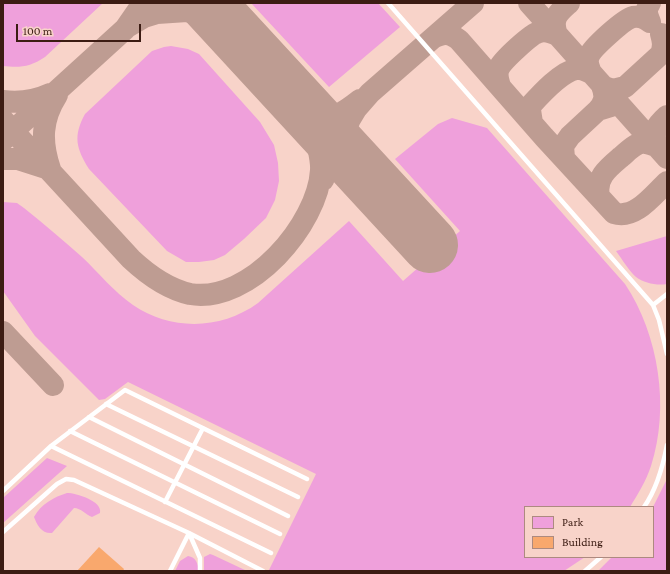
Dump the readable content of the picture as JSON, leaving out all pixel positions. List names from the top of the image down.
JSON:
{
  "legend": ["Park", "Building"],
  "scale_bar": "100 m"
}
